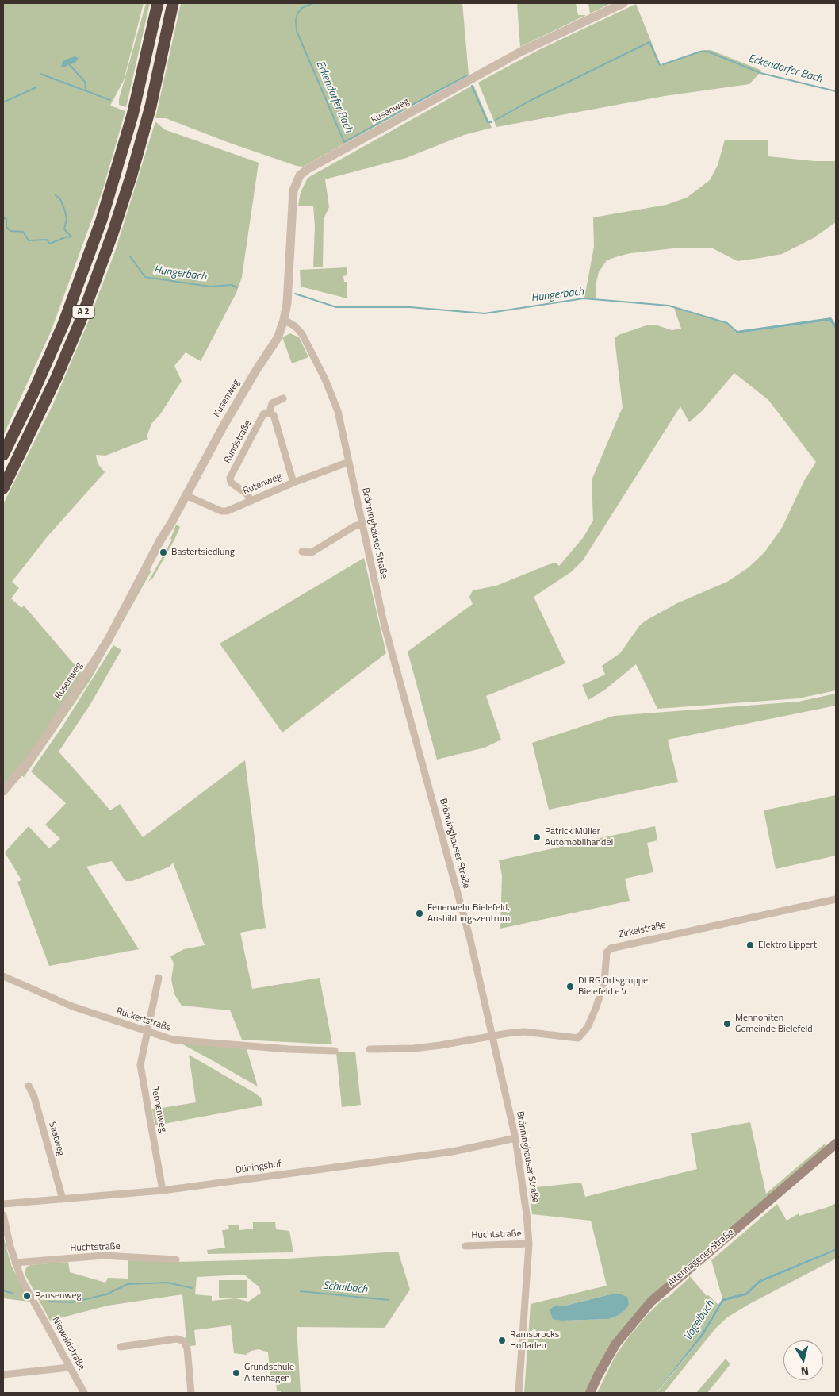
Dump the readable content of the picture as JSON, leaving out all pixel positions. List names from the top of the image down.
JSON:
{
  "streets": {
    "highway": ["A 2"],
    "main road": ["Altenhagener Straße"],
    "street": [
      "Kusenweg",
      "Rundstraße",
      "Rutenweg",
      "Brönninghauser Straße",
      "Zirkelstraße",
      "Rückertstraße",
      "Tennenweg",
      "Saatweg",
      "Düningshof",
      "Huchtstraße",
      "Niewaldstraße"
    ]
  },
  "crossings": [
    ["Kusenweg", "Rutenweg"],
    ["Kusenweg", "Brönninghauser Straße"],
    ["Rundstraße", "Rutenweg"],
    ["Rutenweg", "Brönninghauser Straße"],
    ["Brönninghauser Straße", "Zirkelstraße"],
    ["Brönninghauser Straße", "Düningshof"],
    ["Brönninghauser Straße", "Huchtstraße"],
    ["Rückertstraße", "Tennenweg"],
    ["Tennenweg", "Düningshof"],
    ["Saatweg", "Düningshof"],
    ["Huchtstraße", "Niewaldstraße"]
  ],
  "water": [
    "Eckendorfer Bach",
    "Hungerbach",
    "Schulbach",
    "Vogelbach"
  ],
  "places": [
    "Bastertsiedlung",
    "Patrick Müller Automobilhandel",
    "Feuerwehr Bielefeld, Ausbildungszentrum",
    "Elektro Lippert",
    "DLRG Ortsgruppe Bielefeld e.V.",
    "Mennoniten Gemeinde Bielefeld",
    "Pausenweg",
    "Ramsbrocks Hofladen",
    "Grundschule Altenhagen"
  ],
  "north": "bottom"
}
